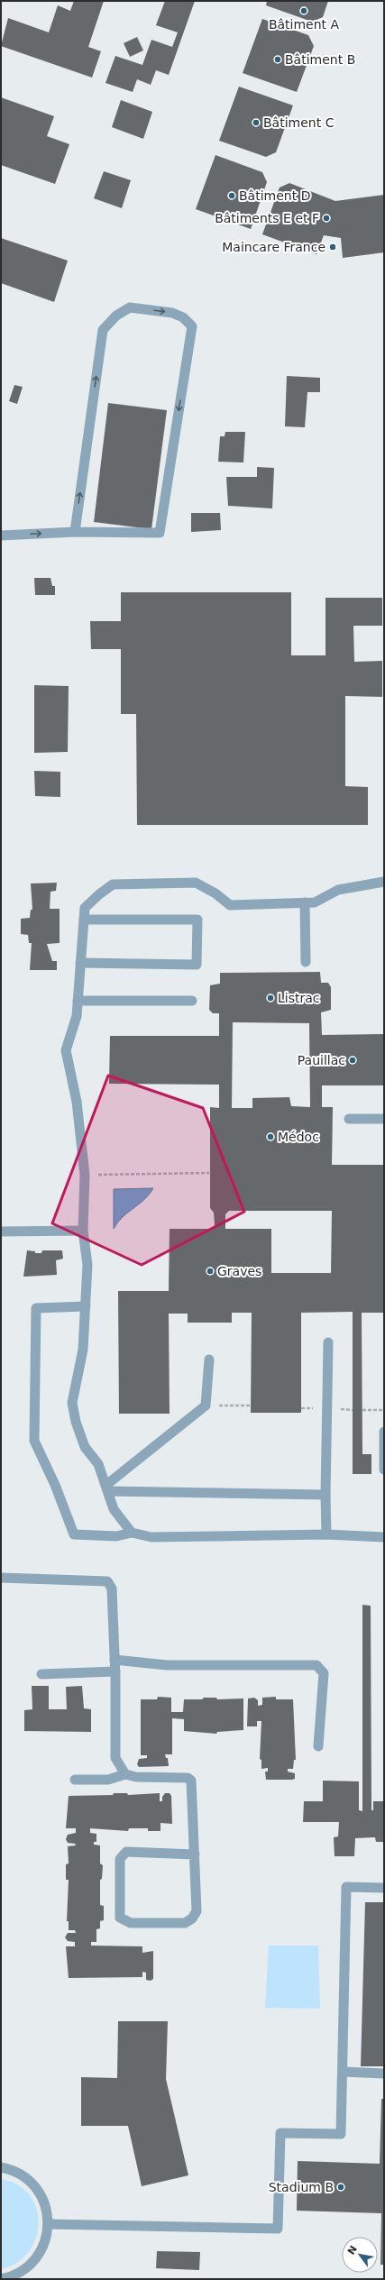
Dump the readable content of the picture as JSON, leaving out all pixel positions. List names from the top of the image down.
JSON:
{
  "places": [
    "Bâtiment A",
    "Bâtiment B",
    "Bâtiment C",
    "Bâtiment D",
    "Bâtiments E et F",
    "Maincare France",
    "Listrac",
    "Pauillac",
    "Médoc",
    "Graves",
    "Stadium B"
  ],
  "north": "top left"
}
